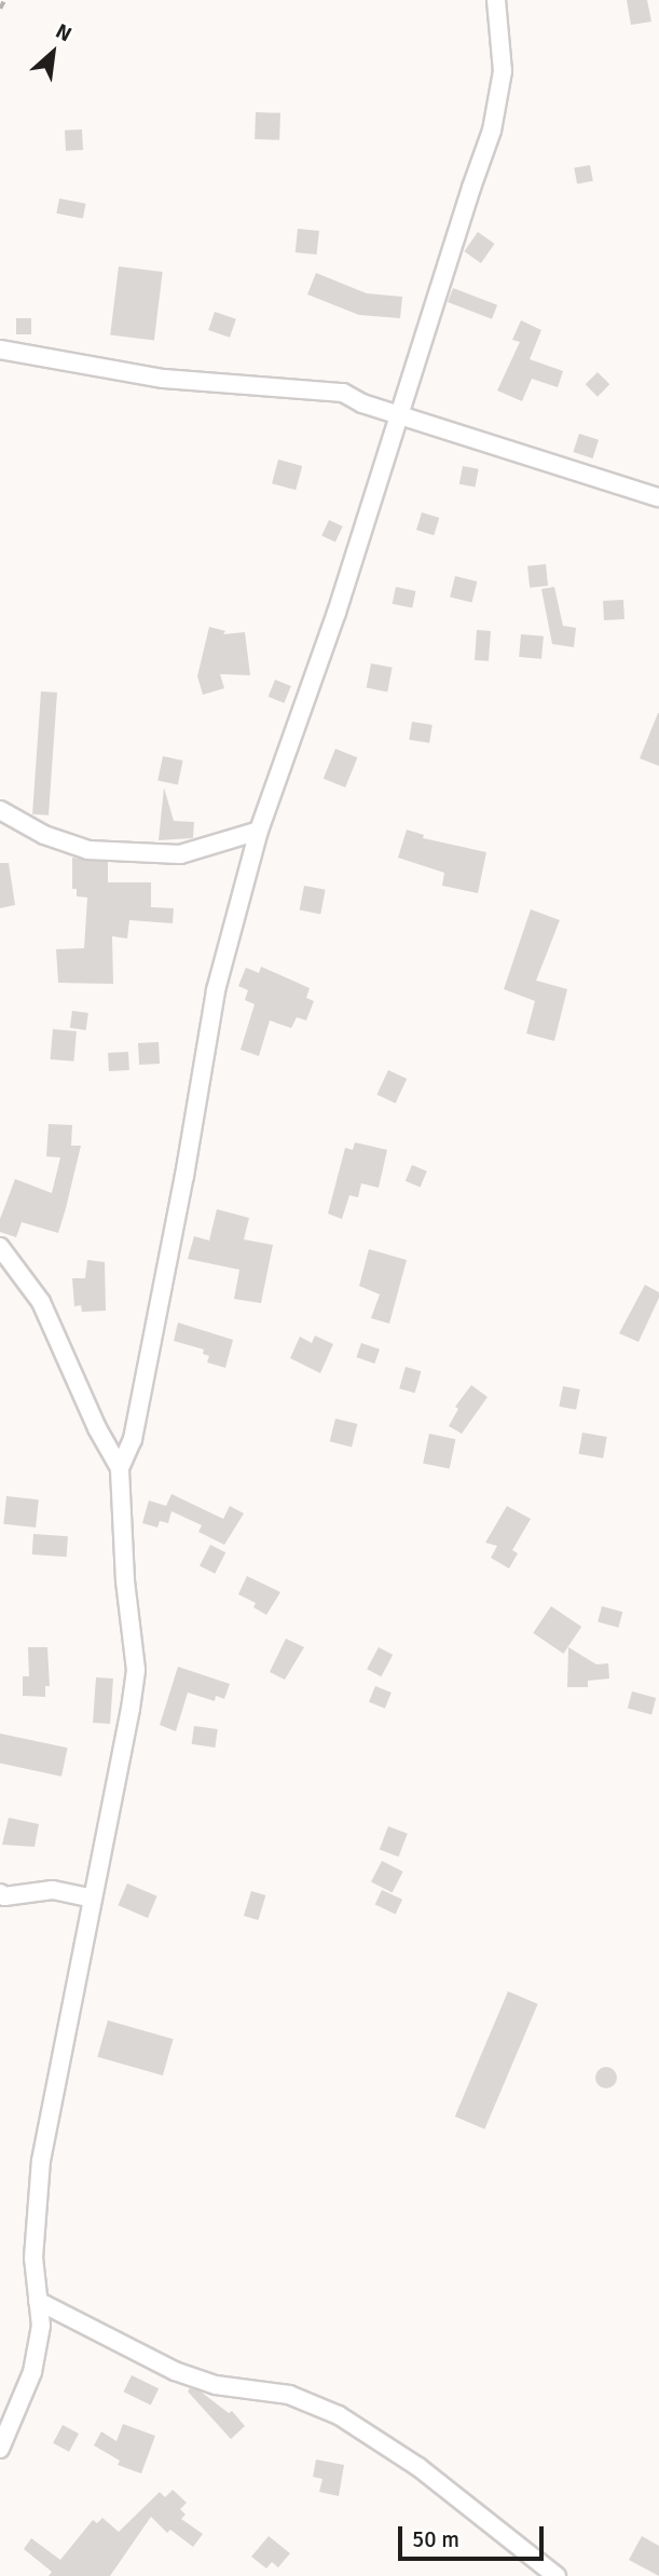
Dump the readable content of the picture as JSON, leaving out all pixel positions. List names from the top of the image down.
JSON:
{
  "scale_bar": "50 m",
  "north": "top right"
}
